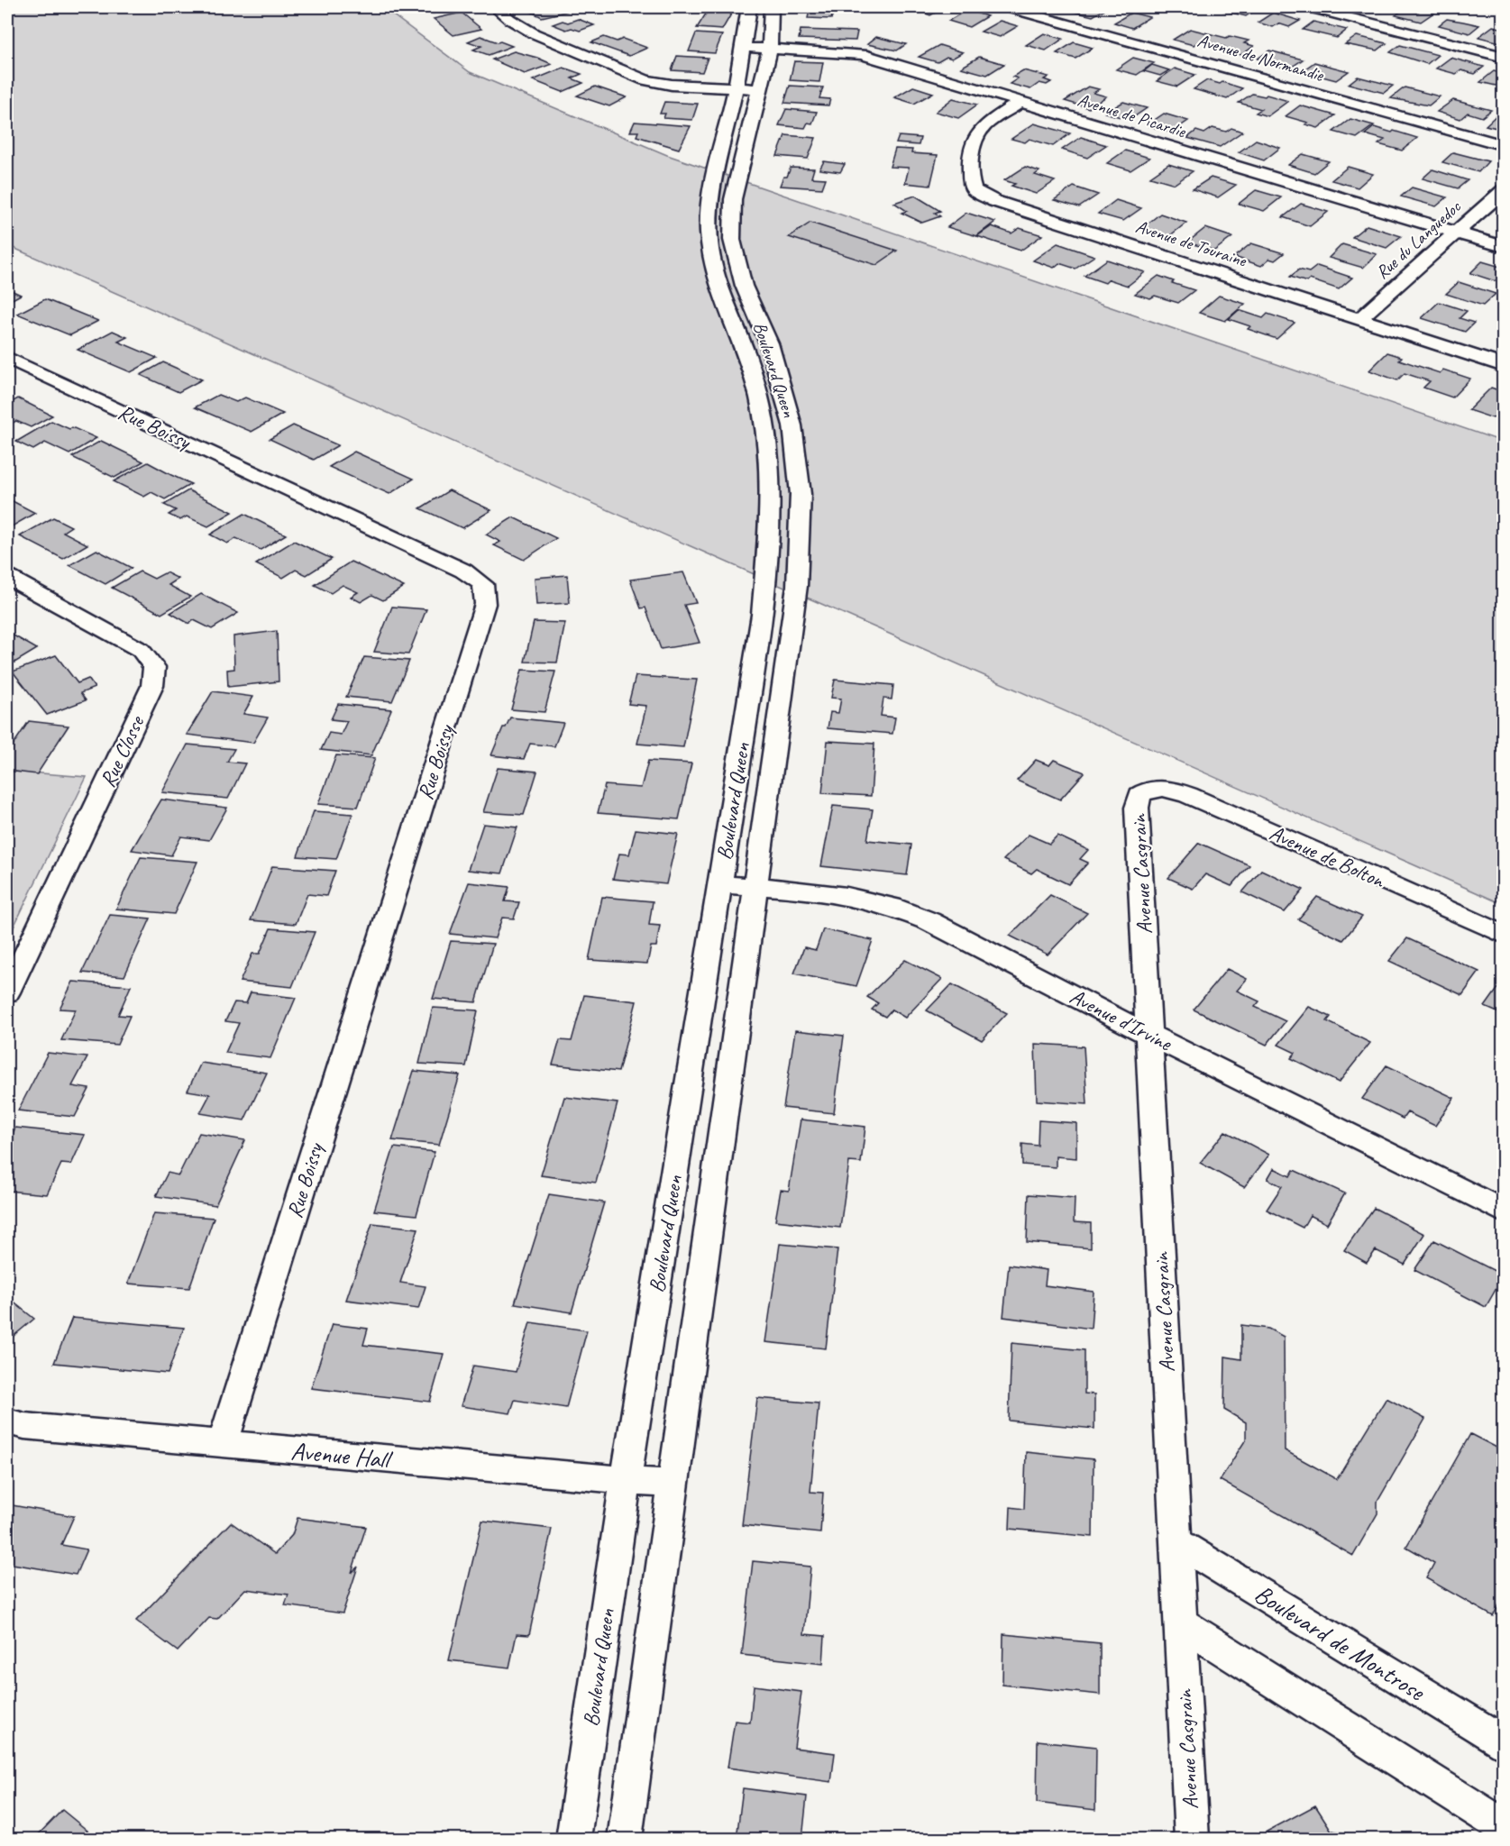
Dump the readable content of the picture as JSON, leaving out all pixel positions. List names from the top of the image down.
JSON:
{
  "streets": {
    "street": [
      "Avenue de Normandie",
      "Avenue de Picardie",
      "Rue du Languedoc",
      "Avenue de Touraine",
      "Boulevard Queen",
      "Rue Boissy",
      "Rue Closse",
      "Avenue de Bolton",
      "Avenue Casgrain",
      "Avenue d'Irvine",
      "Avenue Hall",
      "Boulevard de Montrose"
    ]
  },
  "crossings": [
    ["Avenue de Picardie", "Rue du Languedoc"],
    ["Avenue de Picardie", "Avenue de Touraine"],
    ["Avenue de Picardie", "Boulevard Queen"],
    ["Rue du Languedoc", "Avenue de Touraine"],
    ["Boulevard Queen", "Avenue d'Irvine"],
    ["Boulevard Queen", "Avenue Hall"],
    ["Rue Boissy", "Avenue Hall"],
    ["Avenue de Bolton", "Avenue Casgrain"],
    ["Avenue Casgrain", "Avenue d'Irvine"],
    ["Avenue Casgrain", "Boulevard de Montrose"]
  ]
}
